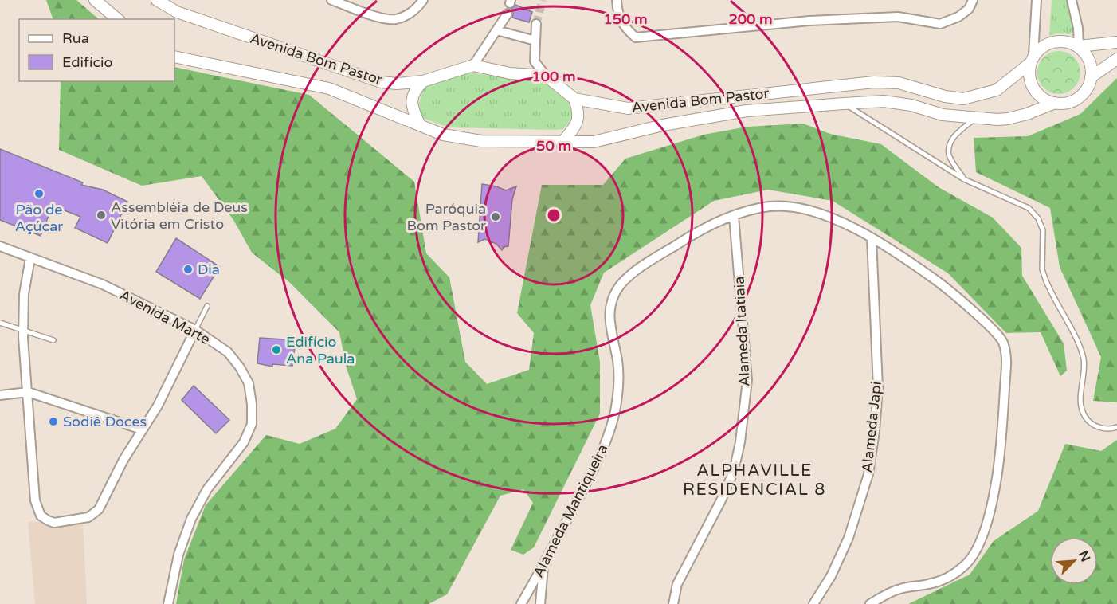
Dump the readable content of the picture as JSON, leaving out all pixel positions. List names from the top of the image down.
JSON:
{
  "streets": {
    "street": [
      "Avenida Bom Pastor",
      "Avenida Marte",
      "Alameda Itatiaia",
      "Alameda Japi",
      "Alameda Mantiqueira"
    ]
  },
  "crossings": [
    ["Alameda Itatiaia", "Alameda Mantiqueira"],
    ["Alameda Japi", "Alameda Mantiqueira"]
  ],
  "districts": ["ALPHAVILLE RESIDENCIAL 8"],
  "places": [
    "Pão de Açúcar",
    "Assembléia de Deus Vitória em Cristo",
    "Paróquia Bom Pastor",
    "Dia",
    "Edifício Ana Paula",
    "Sodiê Doces"
  ],
  "legend": ["Rua", "Edifício"],
  "north": "top right",
  "rings": [
    "200 m",
    "150 m",
    "100 m",
    "50 m"
  ]
}
